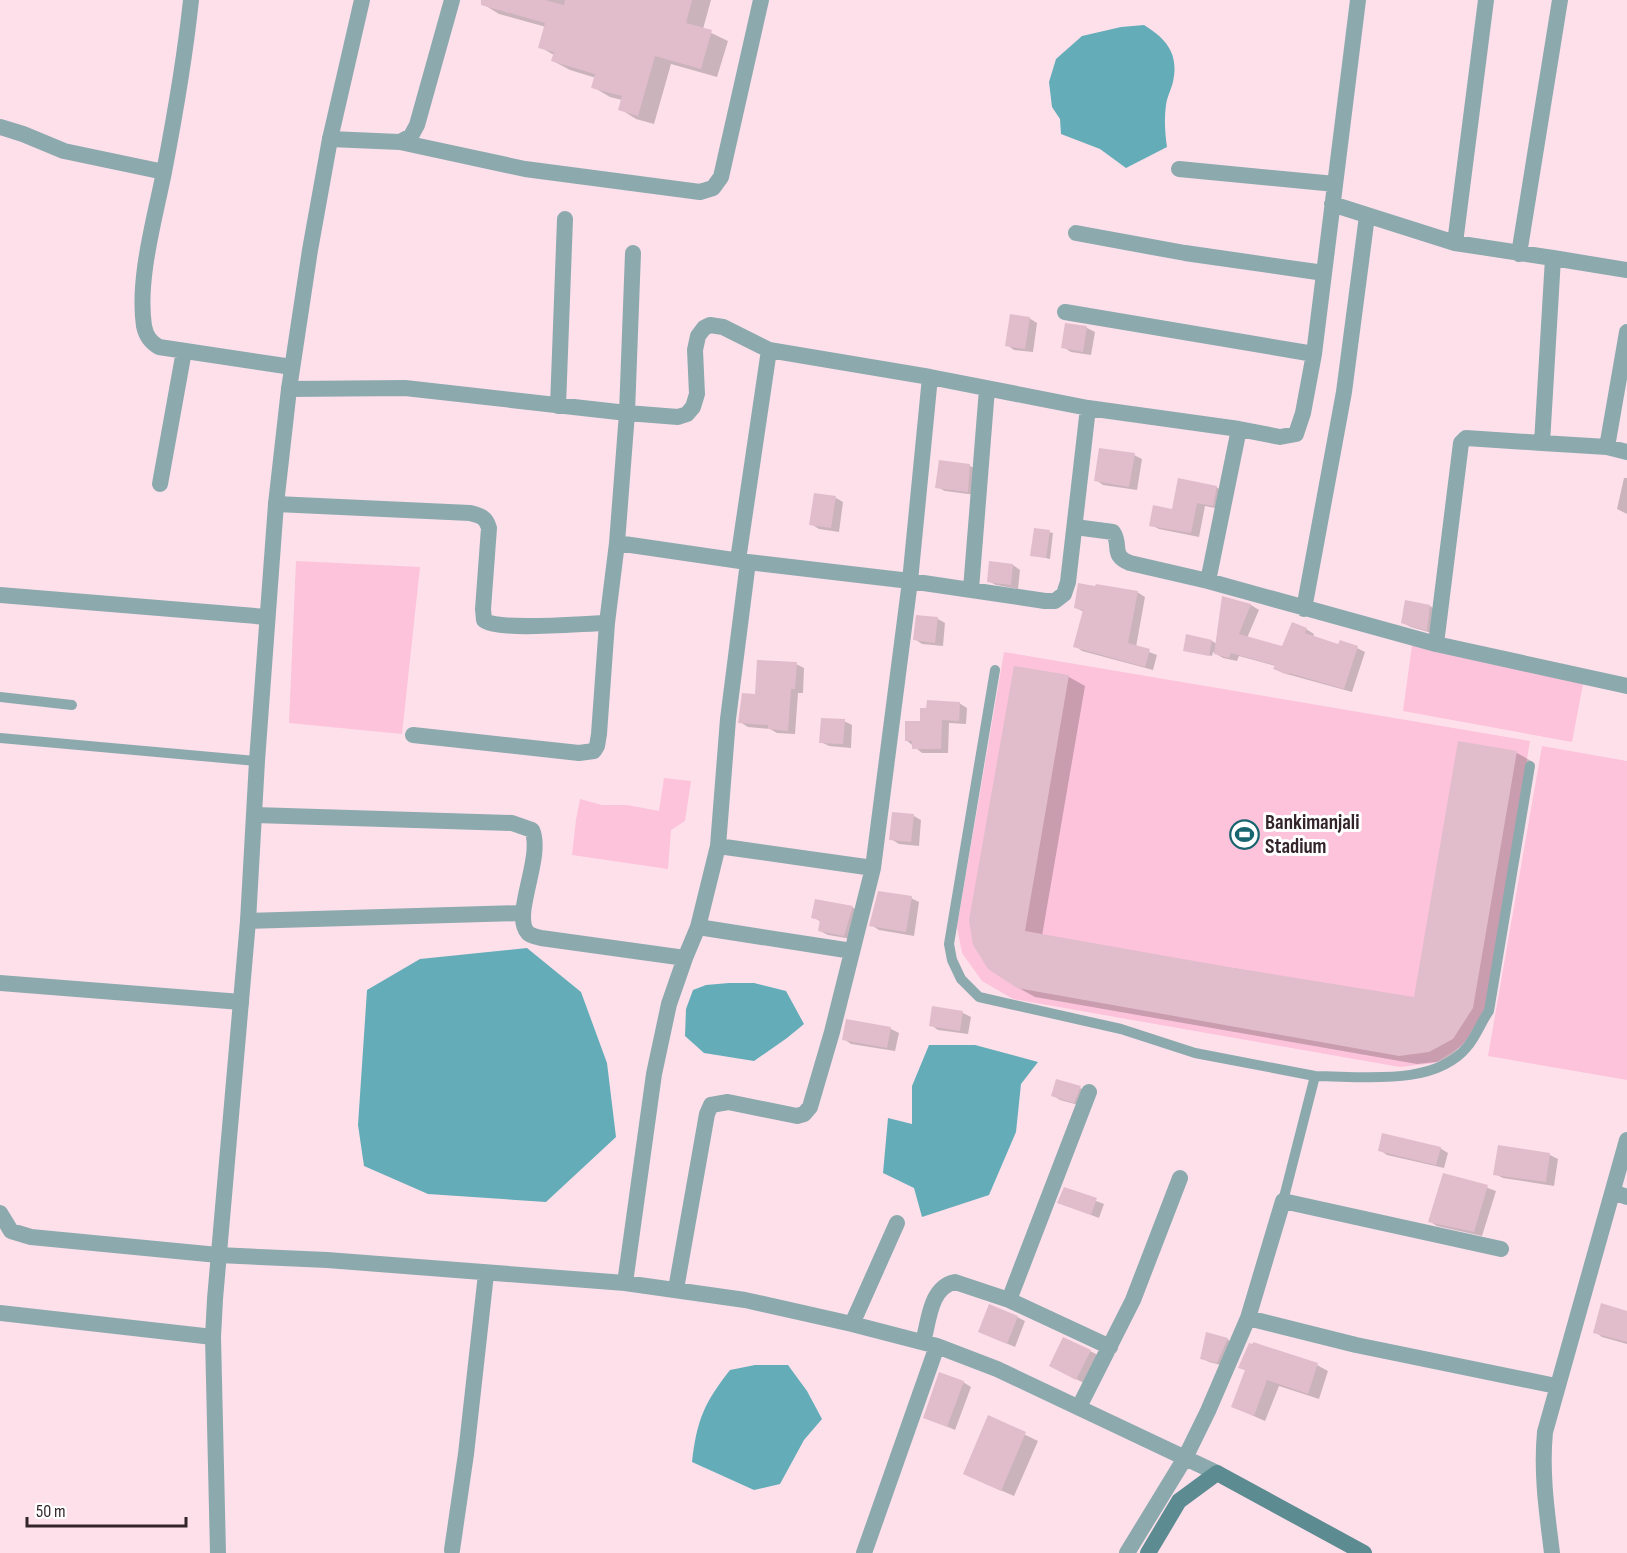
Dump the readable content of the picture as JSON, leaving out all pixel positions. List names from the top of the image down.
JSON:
{
  "places": {
    "sports": ["Bankimanjali Stadium"]
  },
  "scale_bar": "50 m"
}
